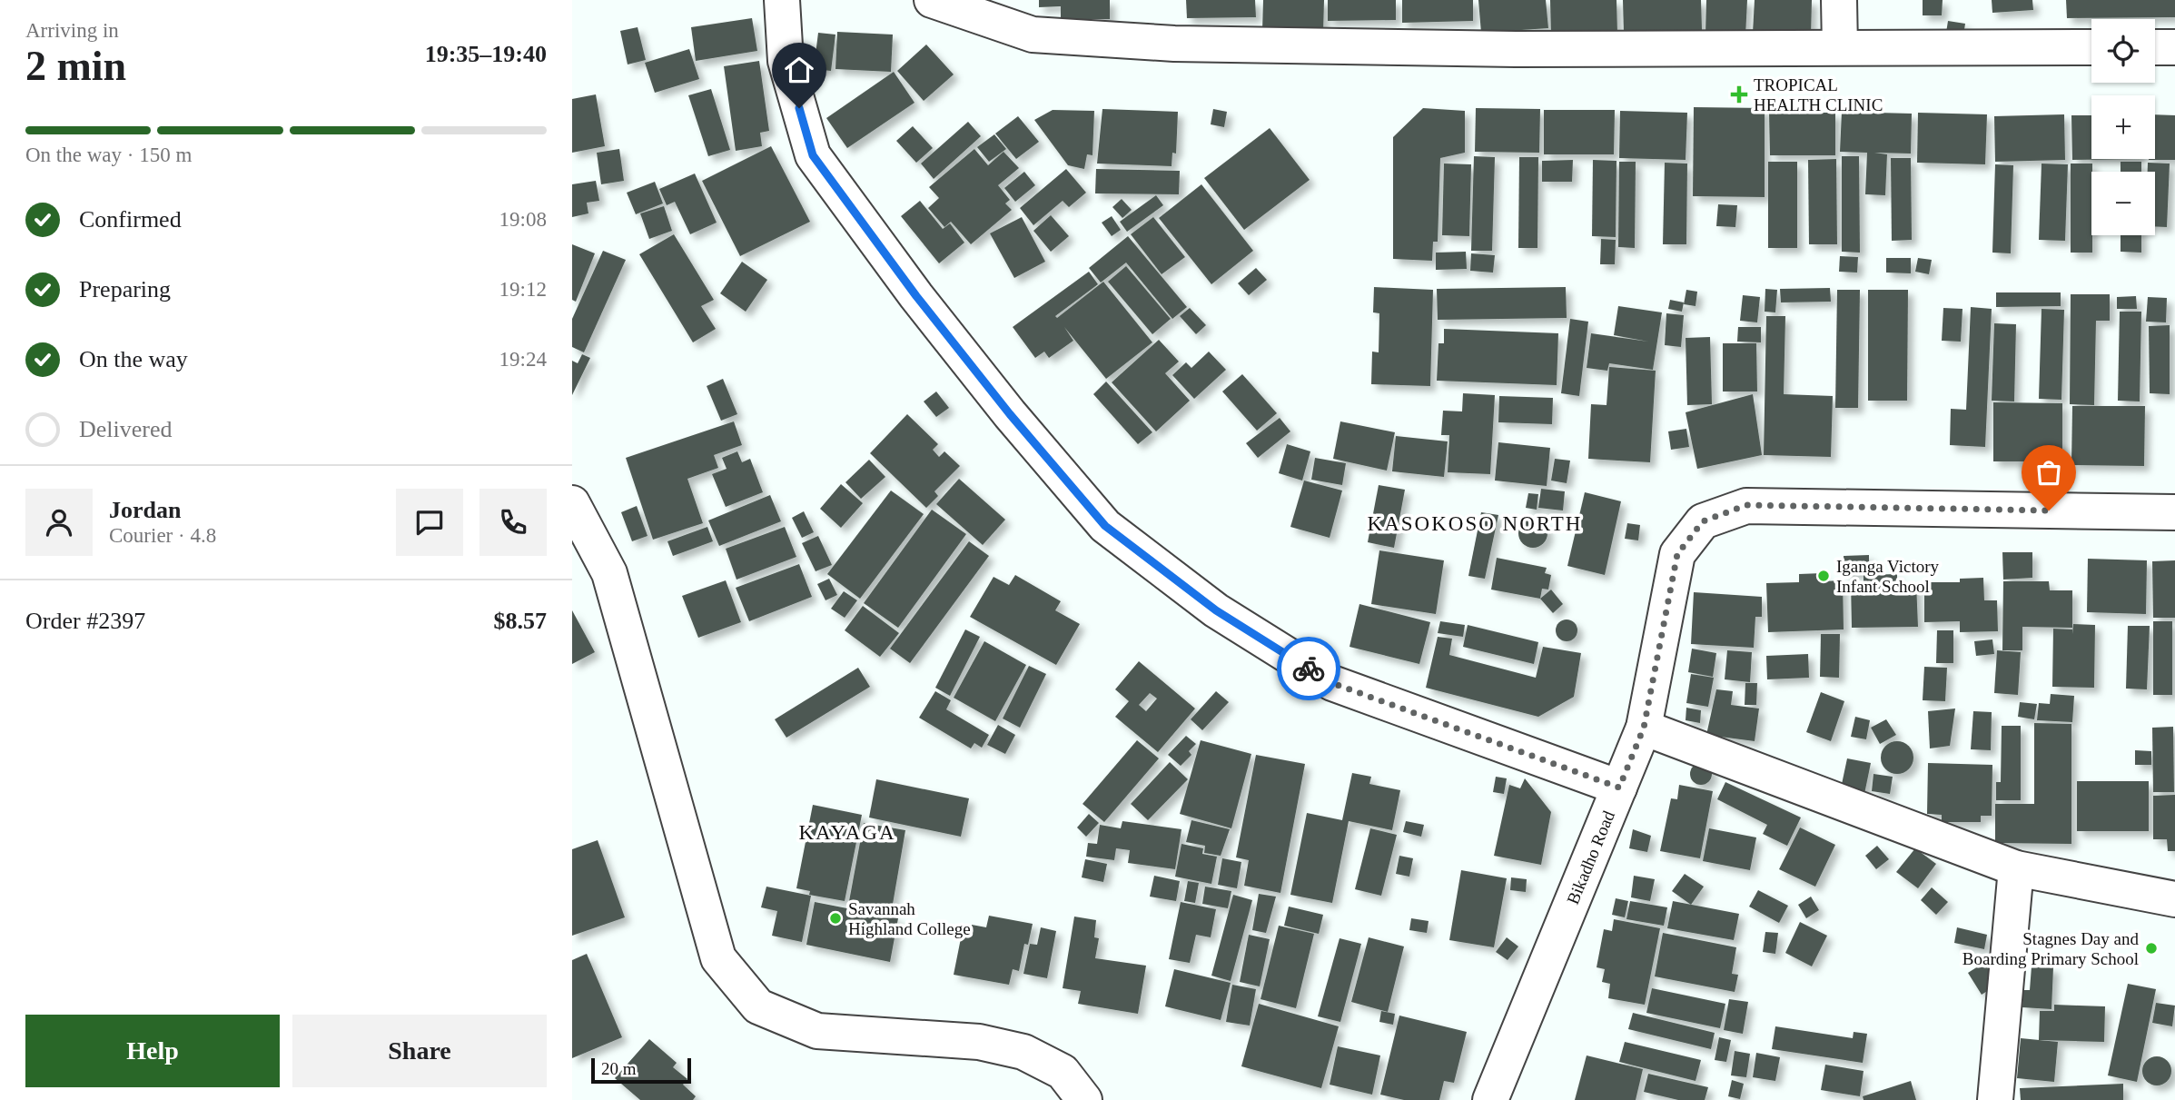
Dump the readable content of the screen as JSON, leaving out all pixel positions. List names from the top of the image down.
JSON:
{
  "streets": {
    "street": ["Bikadho Road"]
  },
  "districts": ["KASOKOSO NORTH", "KAYAGA"],
  "places": {
    "health": ["TROPICAL HEALTH CLINIC"],
    "other": ["Iganga Victory Infant School", "Savannah Highland College", "Stagnes Day and Boarding Primary School"]
  },
  "scale_bar": "20 m",
  "page": {
    "heading": ["2 min", "Arriving in", "19:35–19:40"],
    "panel": [
      "Jordan",
      "Courier · 4.8",
      "Order #2397",
      "$8.57"
    ],
    "map_buttons": ["+", "−"],
    "bar": "On the way · 150 m",
    "list": [
      ["Confirmed", "19:08"],
      ["Preparing", "19:12"],
      ["On the way", "19:24"],
      "Delivered"
    ],
    "buttons": ["Help", "Share"],
    "scale": "20 m"
  }
}
